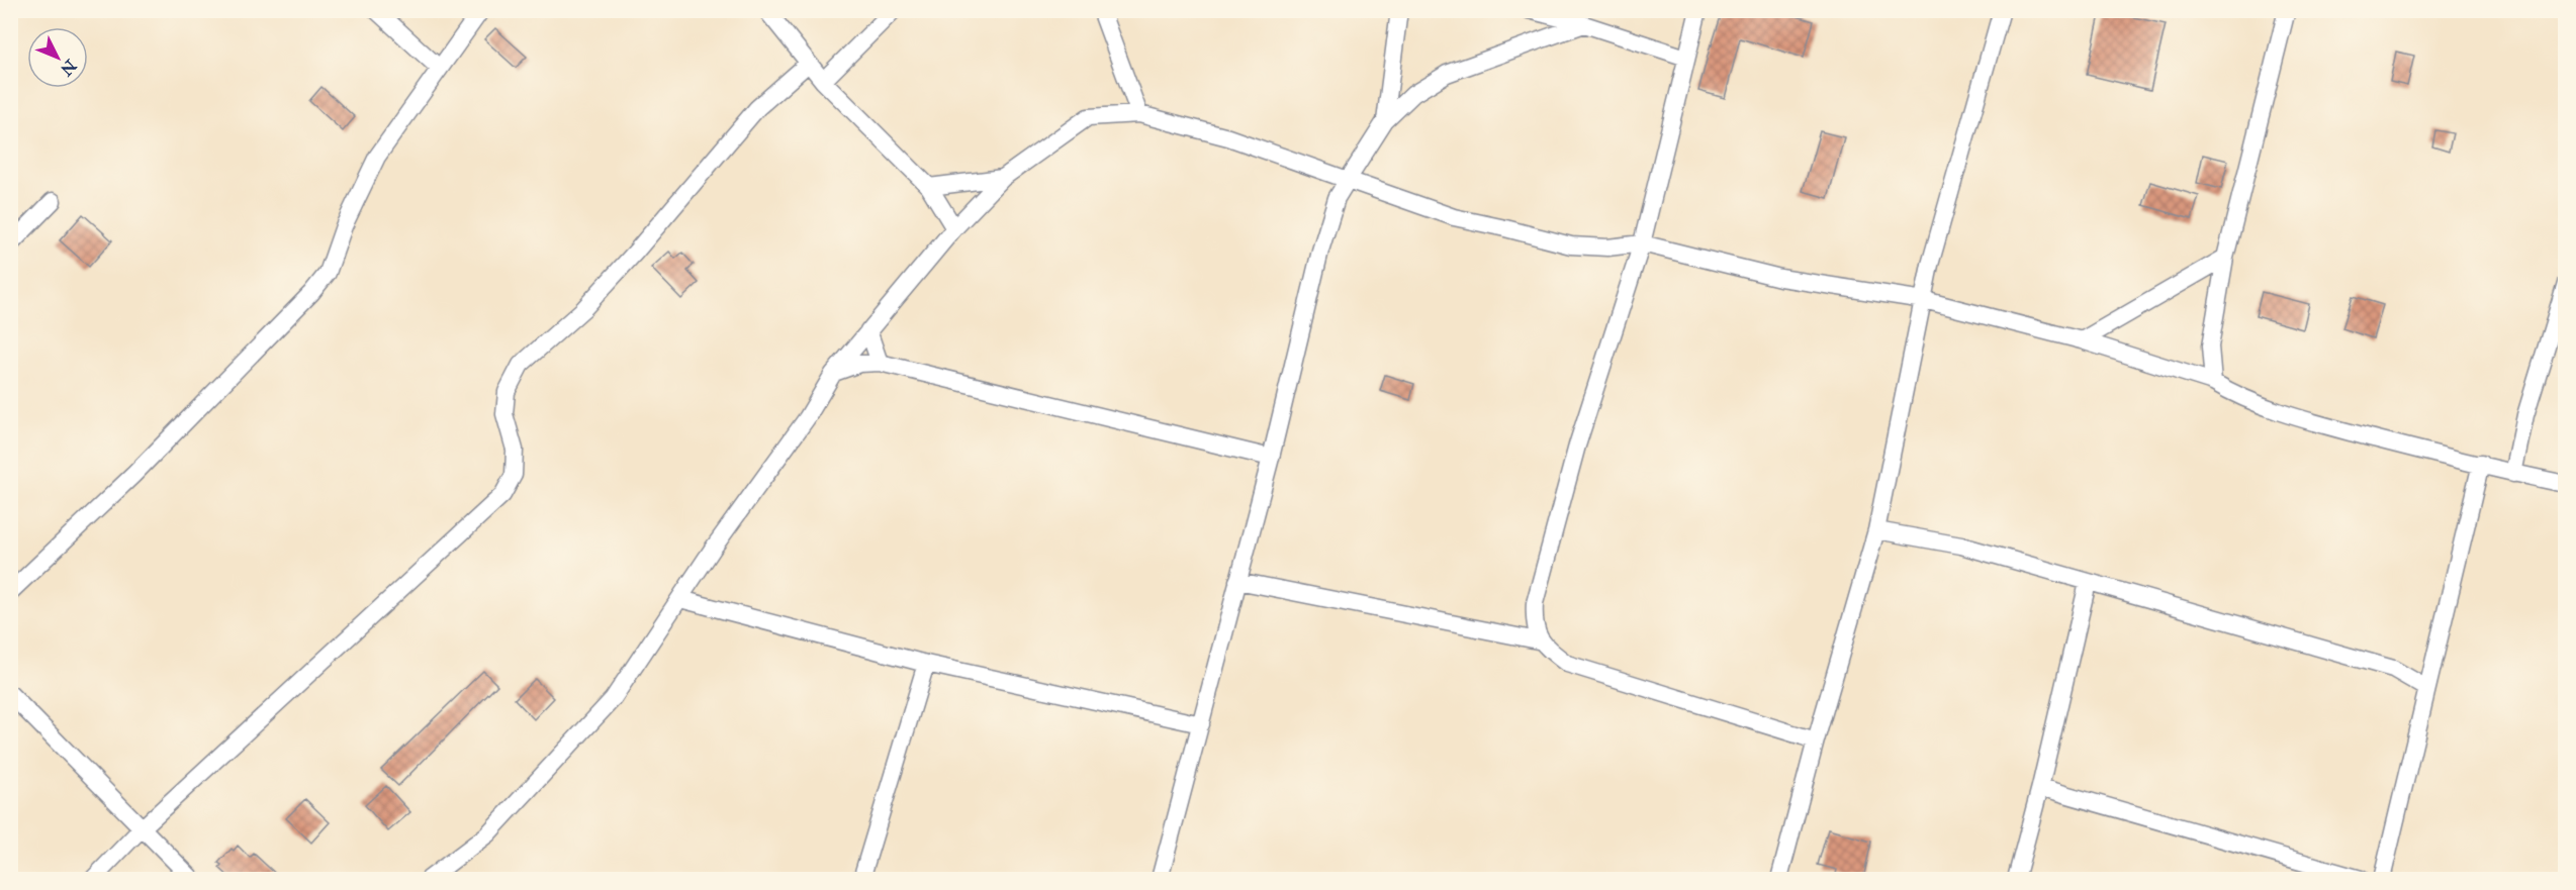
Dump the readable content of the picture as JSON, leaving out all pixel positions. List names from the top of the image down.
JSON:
{
  "north": "bottom right"
}
